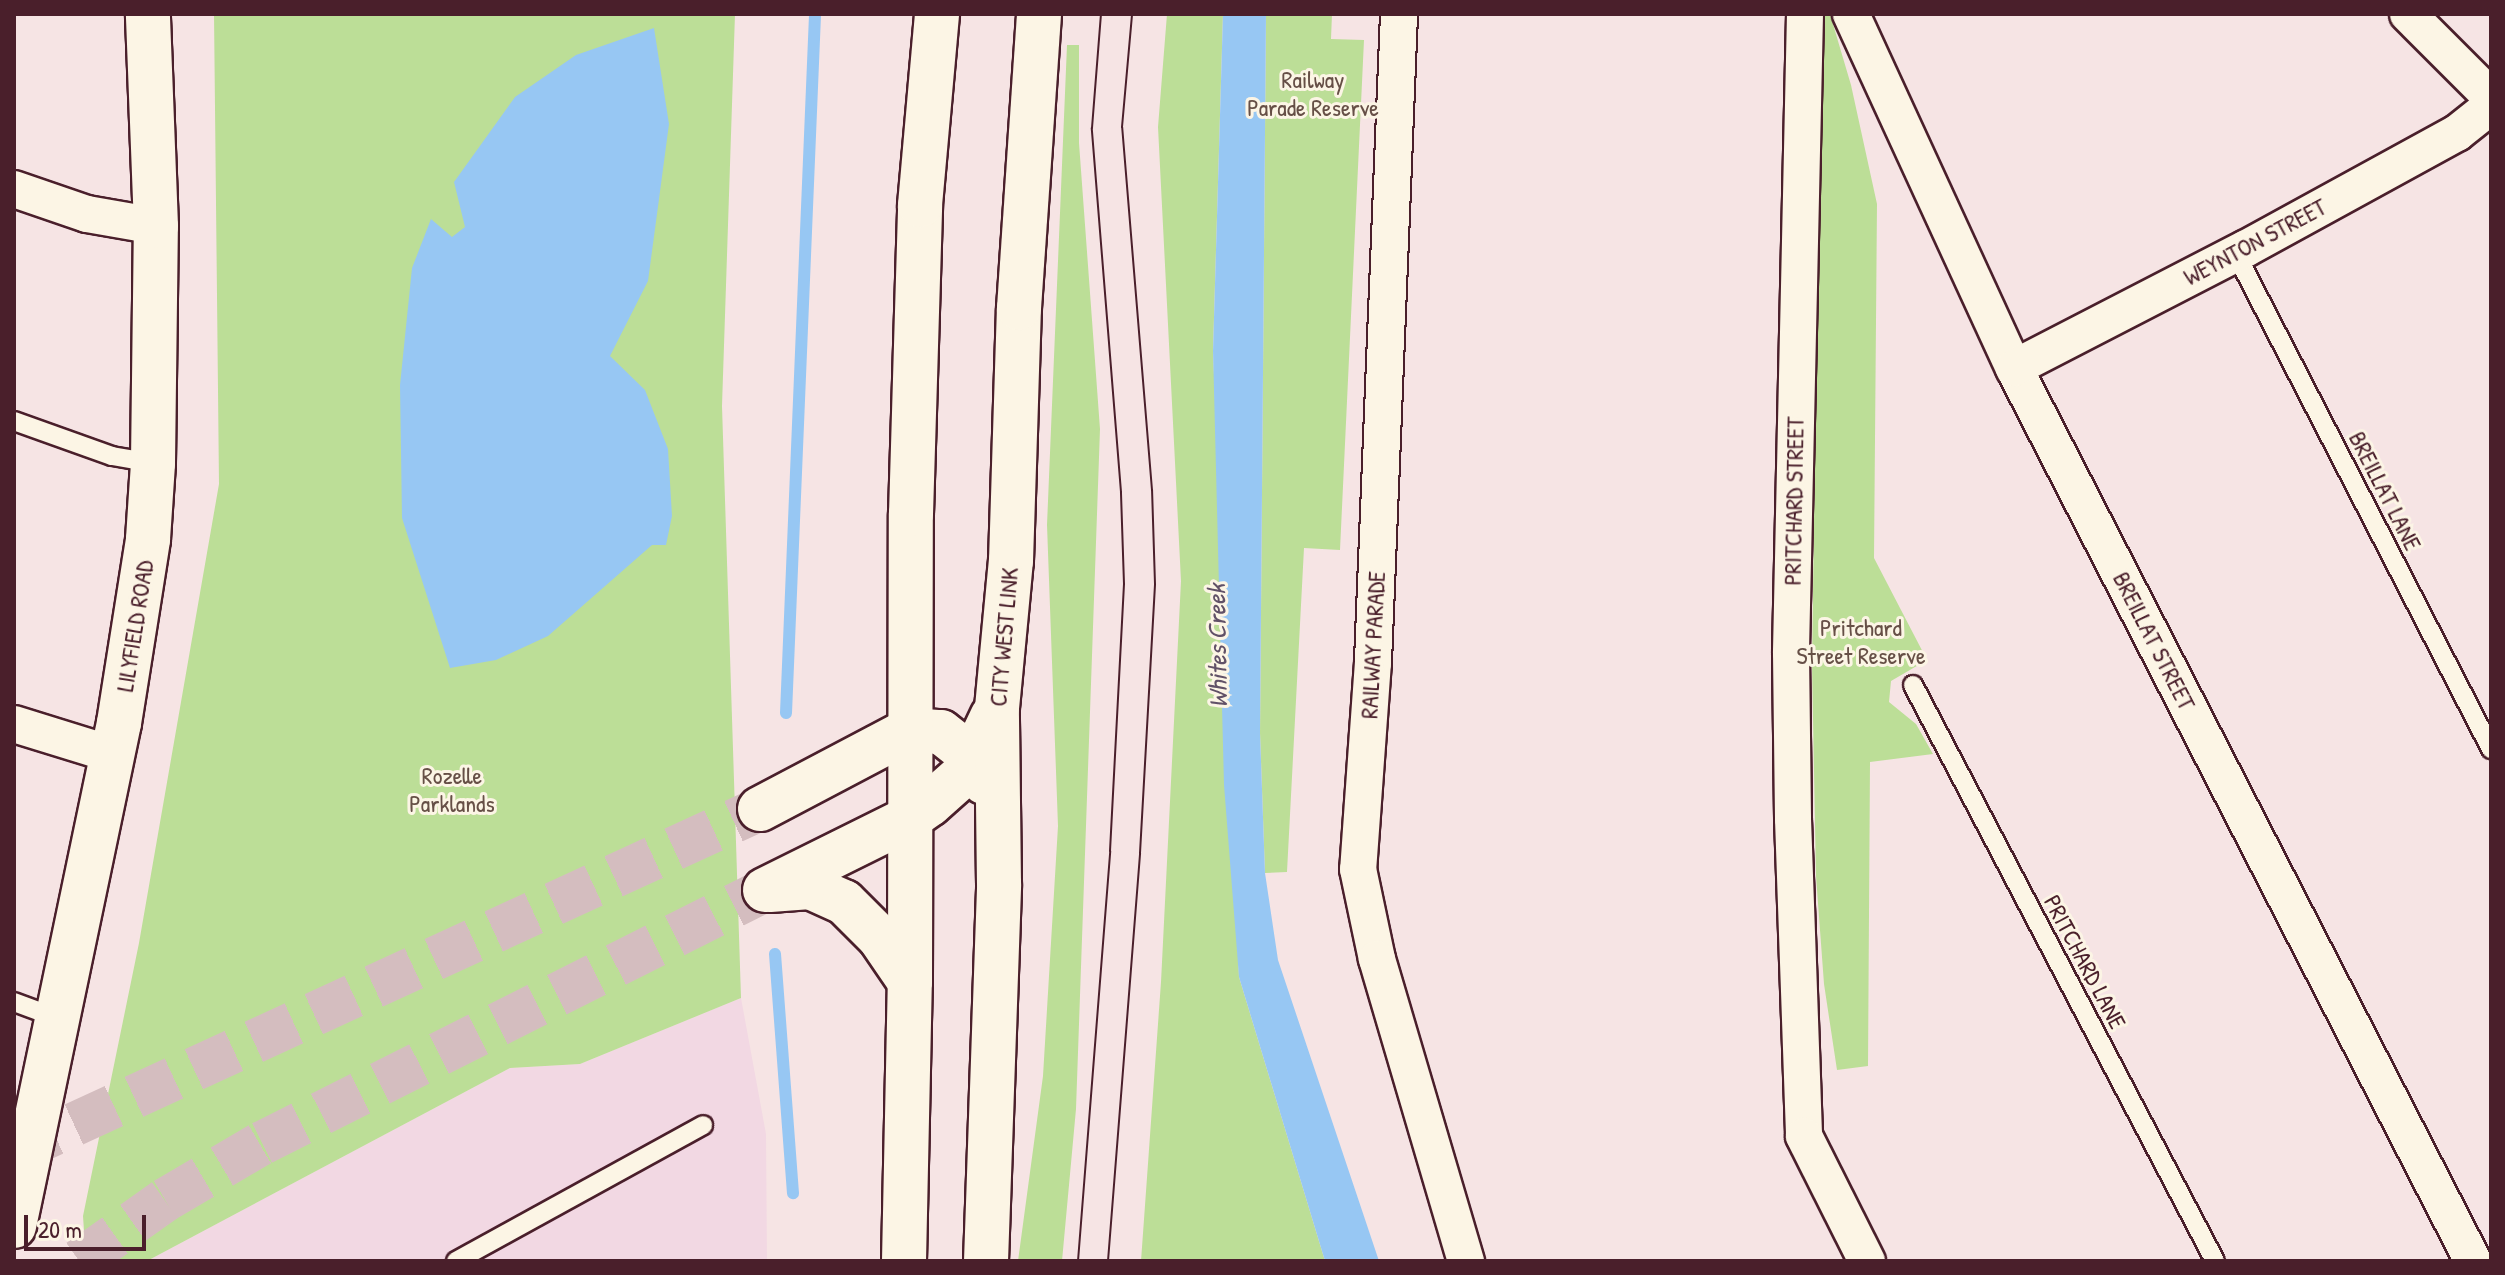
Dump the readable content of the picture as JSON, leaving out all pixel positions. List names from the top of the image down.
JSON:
{
  "streets": {
    "main road": ["LILYFIELD ROAD", "CITY WEST LINK"],
    "street": [
      "WEYNTON STREET",
      "PRITCHARD STREET",
      "BREILLAT STREET",
      "RAILWAY PARADE"
    ],
    "lane": ["BREILLAT LANE", "PRITCHARD LANE"]
  },
  "crossings": [
    ["WEYNTON STREET", "BREILLAT LANE"],
    ["WEYNTON STREET", "BREILLAT STREET"]
  ],
  "water": ["Whites Creek"],
  "parks": ["Railway Parade Reserve", "Pritchard Street Reserve", "Rozelle Parklands"],
  "scale_bar": "20 m"
}
